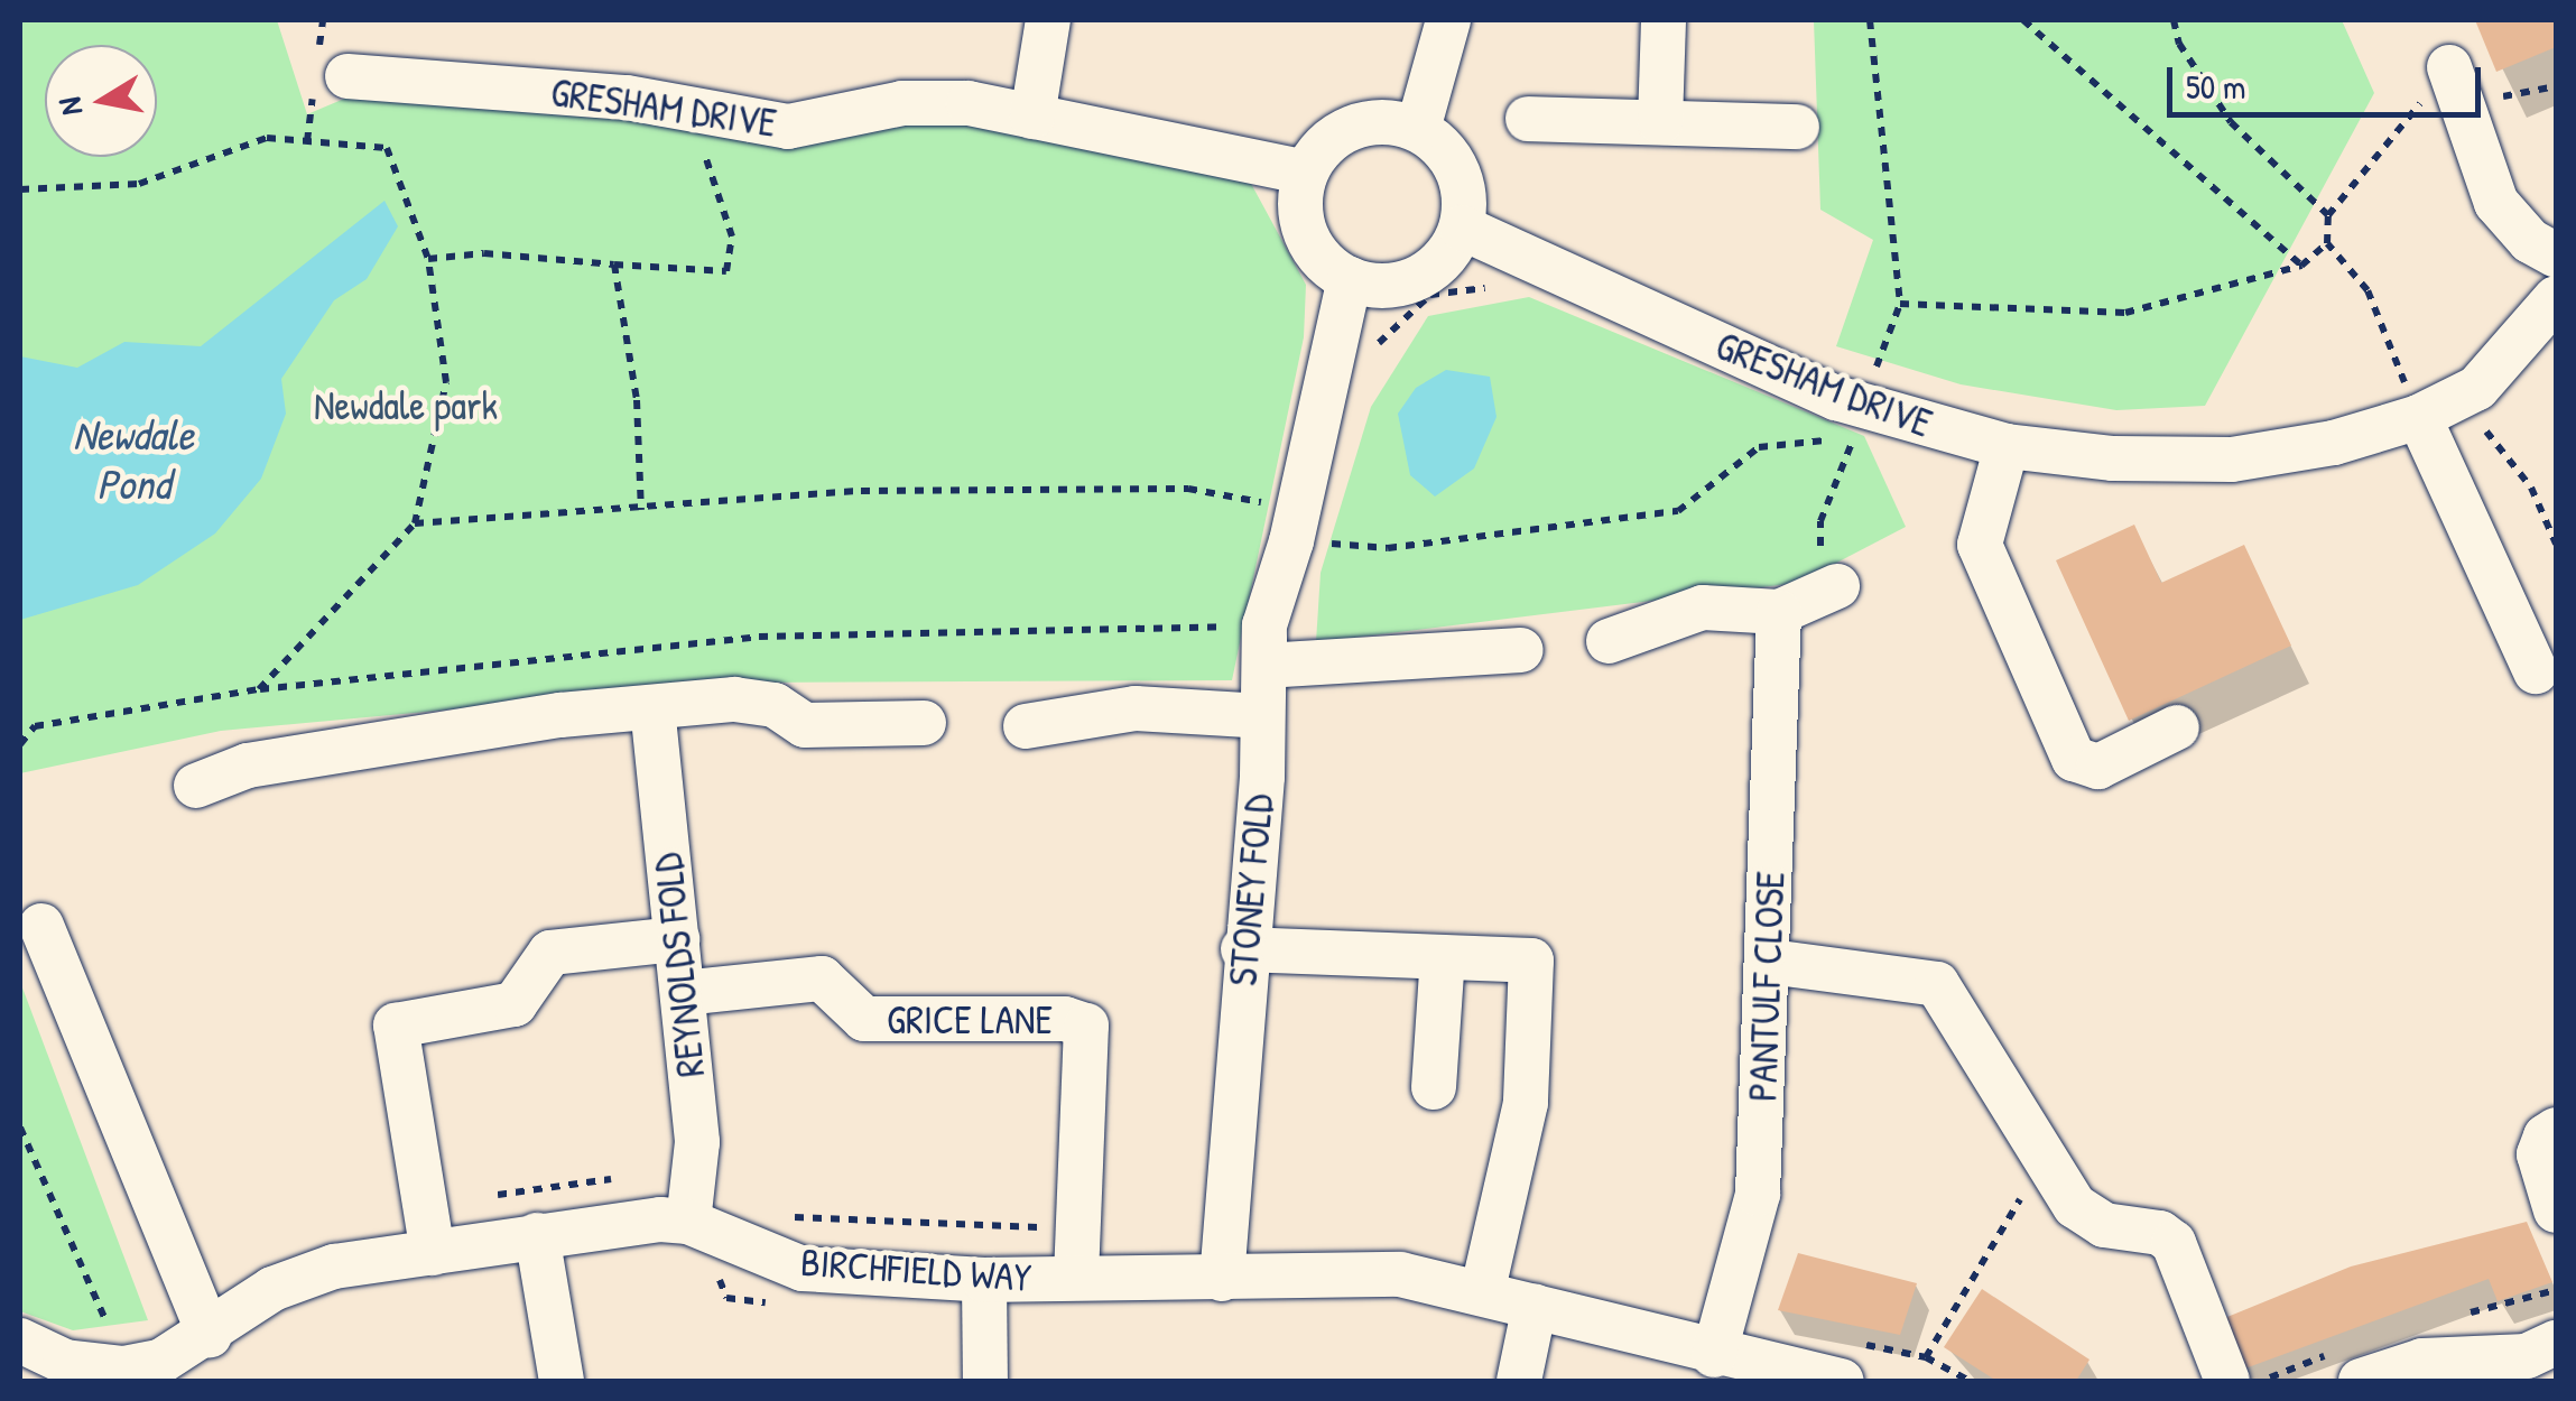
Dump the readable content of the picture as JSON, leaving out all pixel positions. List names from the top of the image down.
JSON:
{
  "streets": {
    "street": [
      "GRESHAM DRIVE",
      "STONEY FOLD",
      "REYNOLDS FOLD",
      "PANTULF CLOSE",
      "GRICE LANE",
      "BIRCHFIELD WAY"
    ]
  },
  "crossings": [
    ["GRESHAM DRIVE", "STONEY FOLD"],
    ["STONEY FOLD", "BIRCHFIELD WAY"],
    ["REYNOLDS FOLD", "GRICE LANE"],
    ["REYNOLDS FOLD", "BIRCHFIELD WAY"],
    ["PANTULF CLOSE", "BIRCHFIELD WAY"],
    ["GRICE LANE", "BIRCHFIELD WAY"]
  ],
  "water": ["Newdale Pond"],
  "parks": ["Newdale park"],
  "scale_bar": "50 m",
  "north": "left"
}
